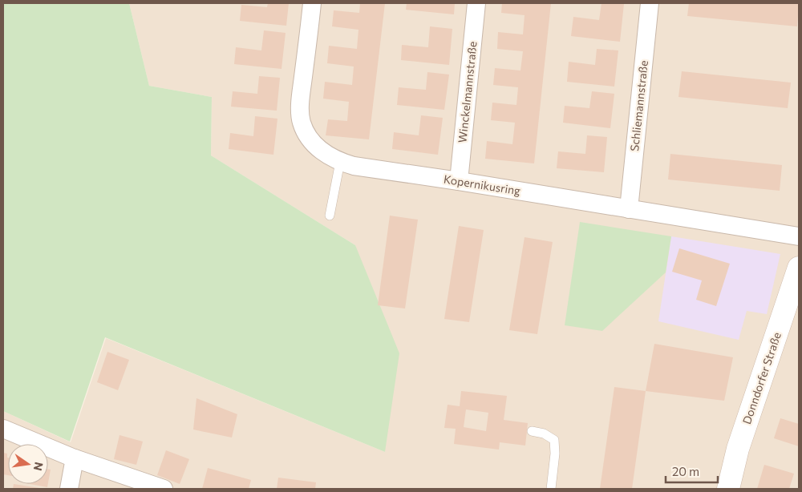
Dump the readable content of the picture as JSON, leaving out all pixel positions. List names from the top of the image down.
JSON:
{
  "streets": {
    "street": [
      "Winckelmannstraße",
      "Schliemannstraße",
      "Kopernikusring",
      "Donndorfer Straße"
    ]
  },
  "crossings": [
    ["Winckelmannstraße", "Kopernikusring"],
    ["Schliemannstraße", "Kopernikusring"]
  ],
  "scale_bar": "20 m",
  "north": "right"
}
